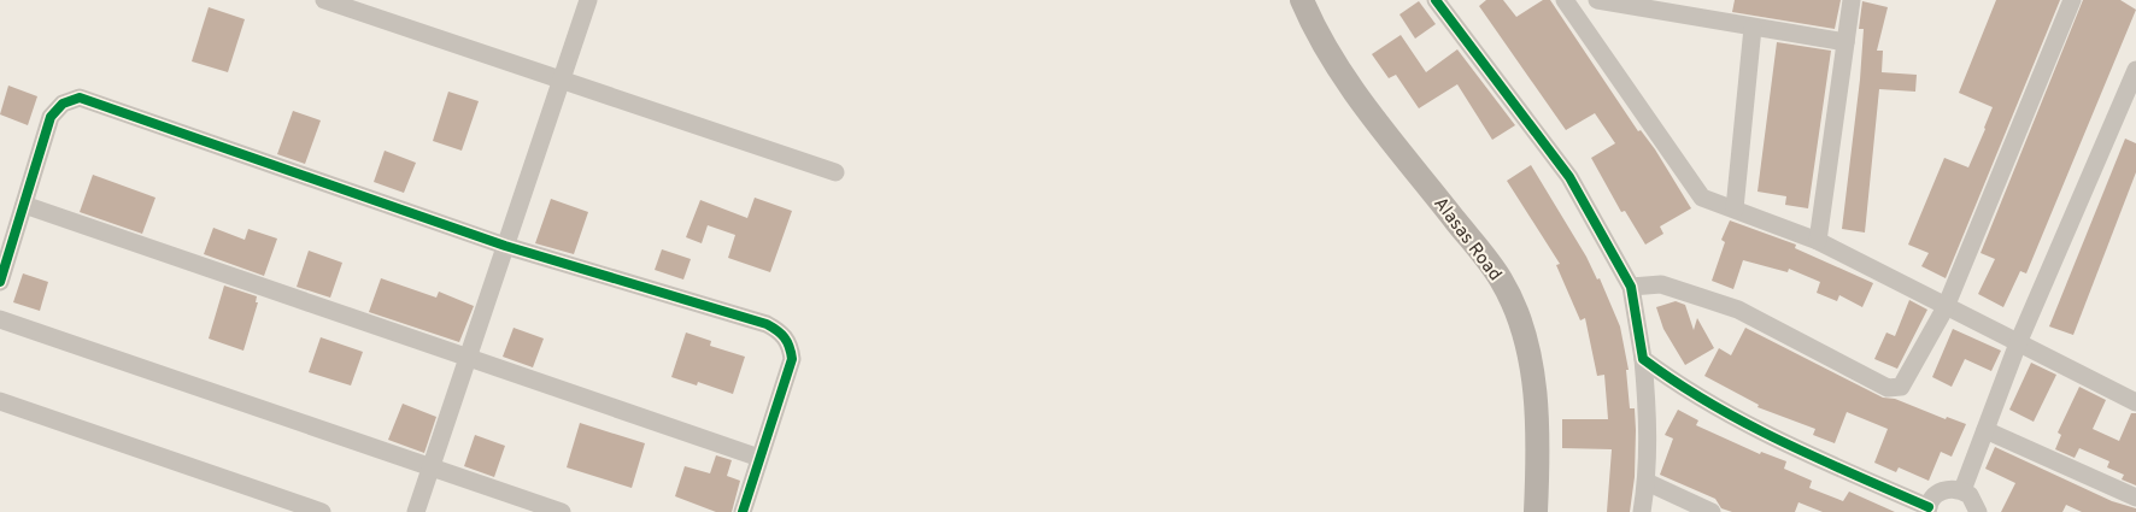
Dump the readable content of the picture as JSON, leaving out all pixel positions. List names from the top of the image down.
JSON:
{
  "streets": {
    "street": ["Alasas Road"]
  }
}
